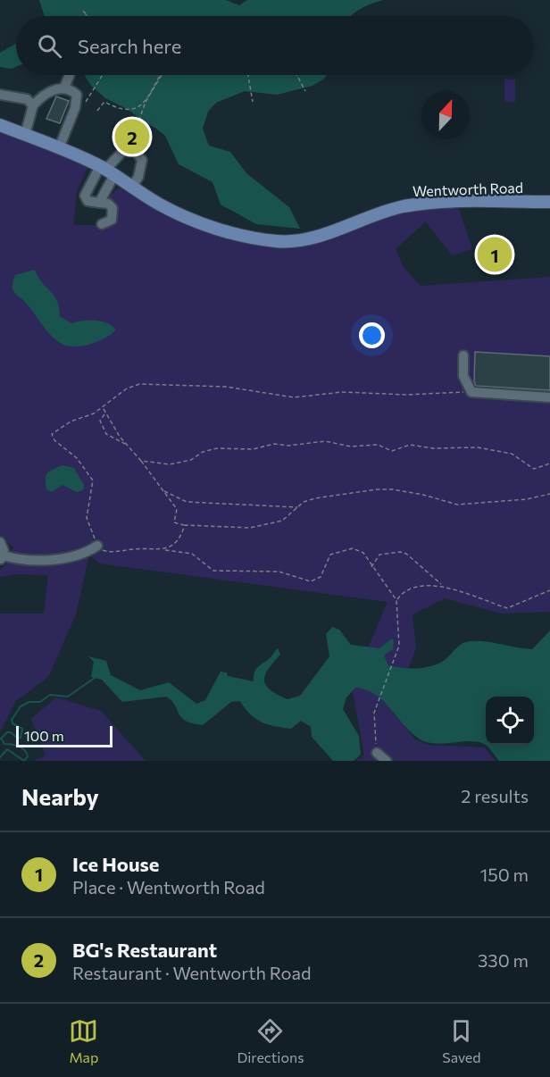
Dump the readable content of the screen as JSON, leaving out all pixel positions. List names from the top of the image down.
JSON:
{
  "streets": {
    "main road": ["Wentworth Road"]
  },
  "scale_bar": "100 m",
  "north": "top",
  "page": {
    "search": "Search here",
    "pins": ["2", "1"],
    "scale": "100 m",
    "heading": ["Nearby", "2 results"],
    "list": [
      {
        "mark": "1",
        "name": "Ice House",
        "note": "Place · Wentworth Road",
        "value": "150 m"
      },
      {
        "mark": "2",
        "name": "BG's Restaurant",
        "note": "Restaurant · Wentworth Road",
        "value": "330 m"
      }
    ],
    "nav": ["Map", "Directions", "Saved"]
  }
}
